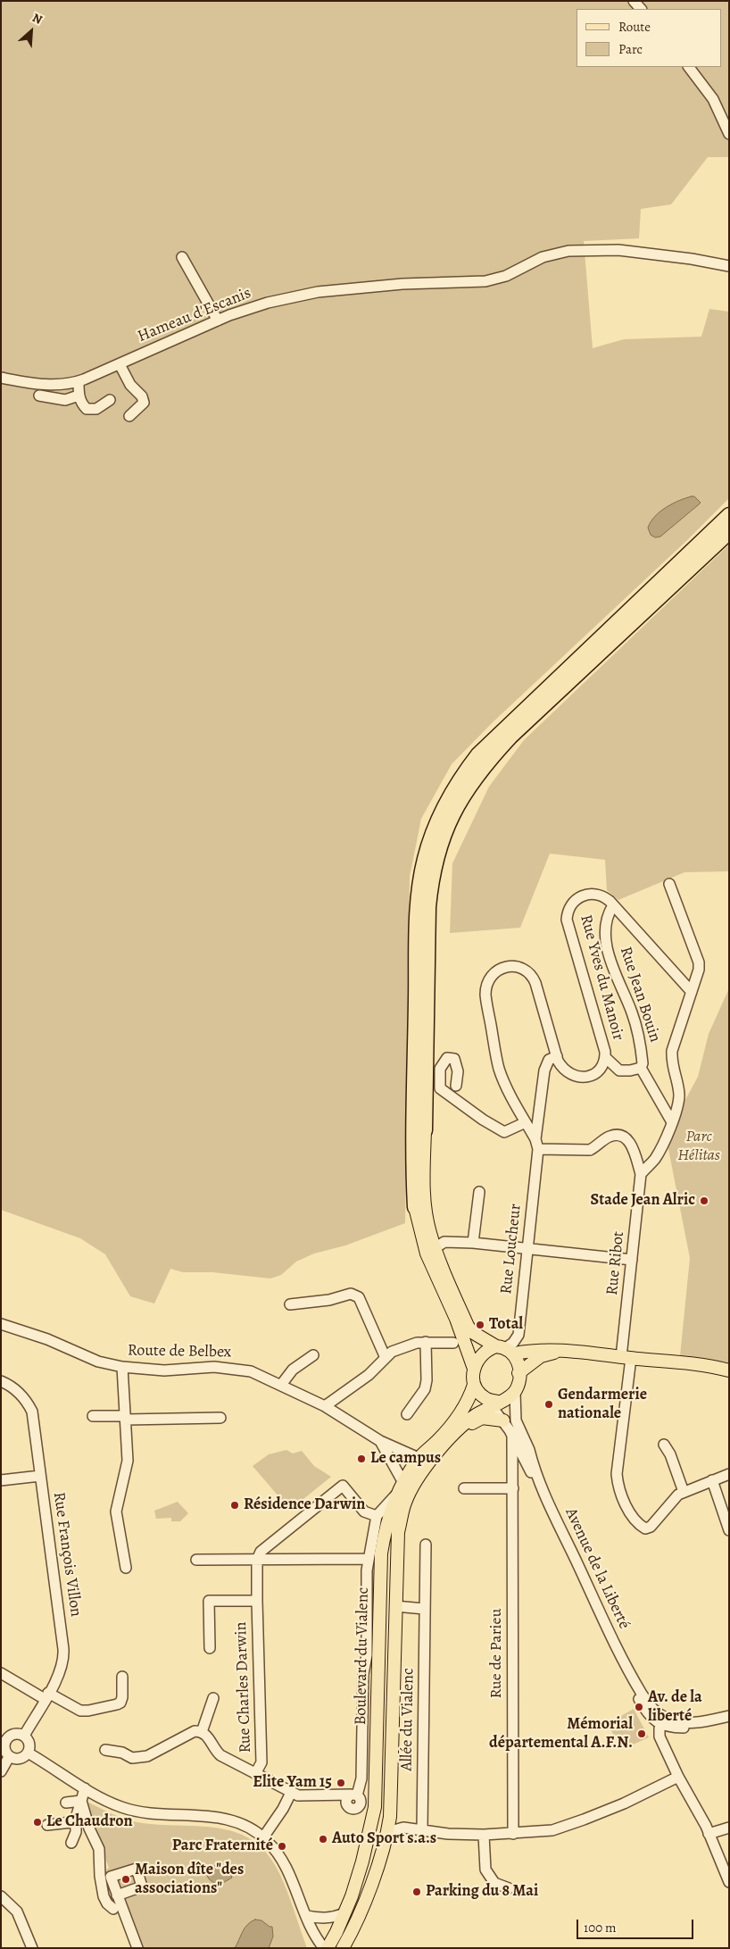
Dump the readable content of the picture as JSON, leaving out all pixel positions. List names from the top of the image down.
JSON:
{
  "streets": {
    "main road": ["Boulevard du Vialenc"],
    "street": [
      "Hameau d'Escanis",
      "Rue Yves du Manoir",
      "Rue Jean Bouin",
      "Rue Loucheur",
      "Rue Ribot",
      "Route de Belbex",
      "Rue François Villon",
      "Avenue de la Liberté",
      "Rue de Parieu",
      "Rue Charles Darwin",
      "Allée du Vialenc"
    ]
  },
  "crossings": [
    ["Rue Yves du Manoir", "Rue Jean Bouin"],
    ["Rue Yves du Manoir", "Rue Loucheur"],
    ["Rue Loucheur", "Avenue de la Liberté"],
    ["Rue Loucheur", "Boulevard du Vialenc"],
    ["Route de Belbex", "Boulevard du Vialenc"],
    ["Avenue de la Liberté", "Rue de Parieu"],
    ["Avenue de la Liberté", "Boulevard du Vialenc"]
  ],
  "parks": ["Parc Hélitas"],
  "places": [
    "Stade Jean Alric",
    "Total",
    "Gendarmerie nationale",
    "Le campus",
    "Résidence Darwin",
    "Av. de la liberté",
    "Mémorial départemental A.F.N.",
    "Elite Yam 15",
    "Le Chaudron",
    "Auto Sport s.a.s",
    "Parc Fraternité",
    "Maison dîte \"des associations\"",
    "Parking du 8 Mai"
  ],
  "legend": ["Route", "Parc"],
  "scale_bar": "100 m",
  "north": "top right"
}
